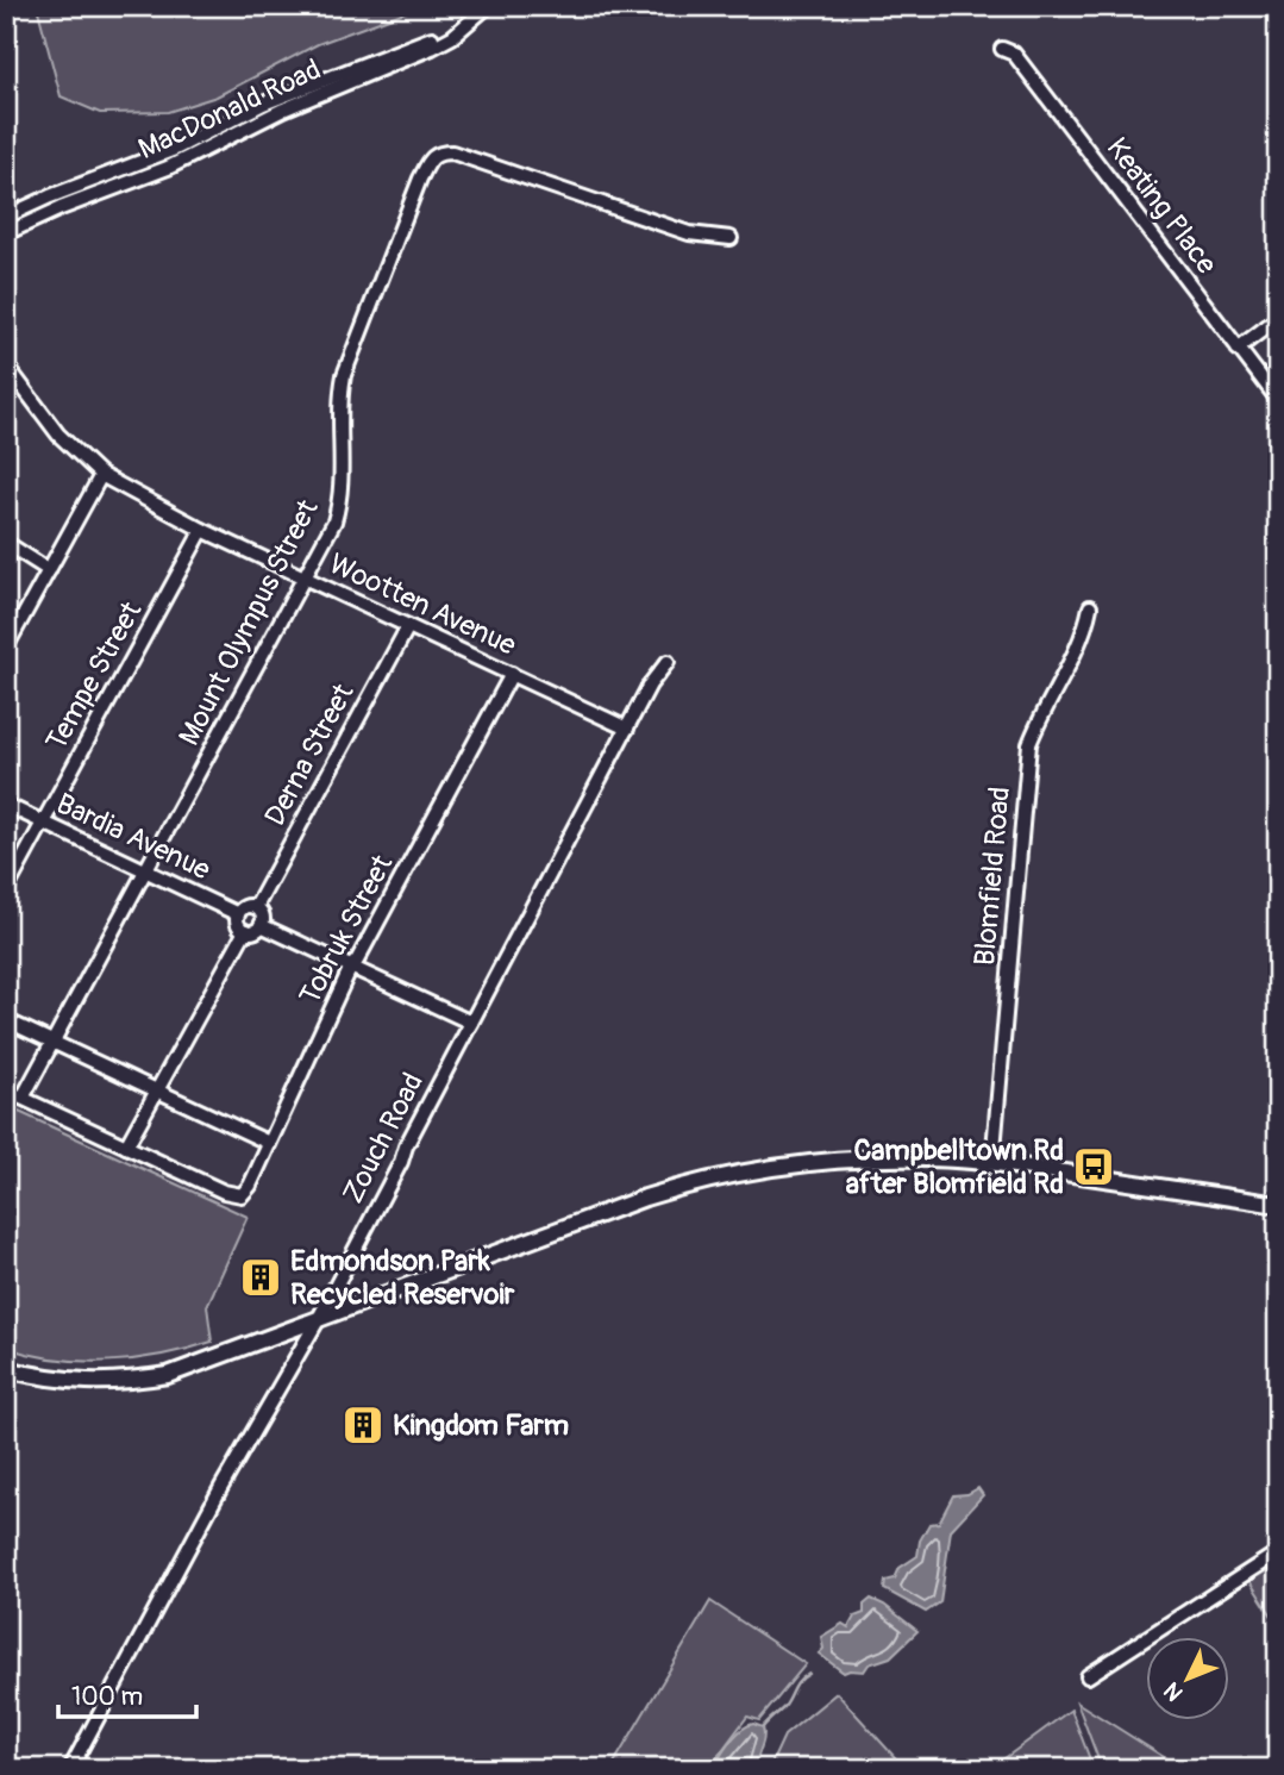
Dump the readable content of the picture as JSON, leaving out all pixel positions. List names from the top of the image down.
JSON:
{
  "streets": {
    "street": [
      "MacDonald Road",
      "Keating Place",
      "Wootten Avenue",
      "Mount Olympus Street",
      "Tempe Street",
      "Derna Street",
      "Bardia Avenue",
      "Blomfield Road",
      "Tobruk Street",
      "Zouch Road"
    ]
  },
  "crossings": [
    ["Wootten Avenue", "Mount Olympus Street"],
    ["Wootten Avenue", "Tempe Street"],
    ["Wootten Avenue", "Derna Street"],
    ["Wootten Avenue", "Tobruk Street"],
    ["Wootten Avenue", "Zouch Road"],
    ["Mount Olympus Street", "Bardia Avenue"],
    ["Tempe Street", "Bardia Avenue"],
    ["Derna Street", "Bardia Avenue"]
  ],
  "places": {
    "bus stop": ["Campbelltown Rd after Blomfield Rd"],
    "building": ["Edmondson Park Recycled Reservoir", "Kingdom Farm"]
  },
  "scale_bar": "100 m",
  "north": "bottom left"
}
